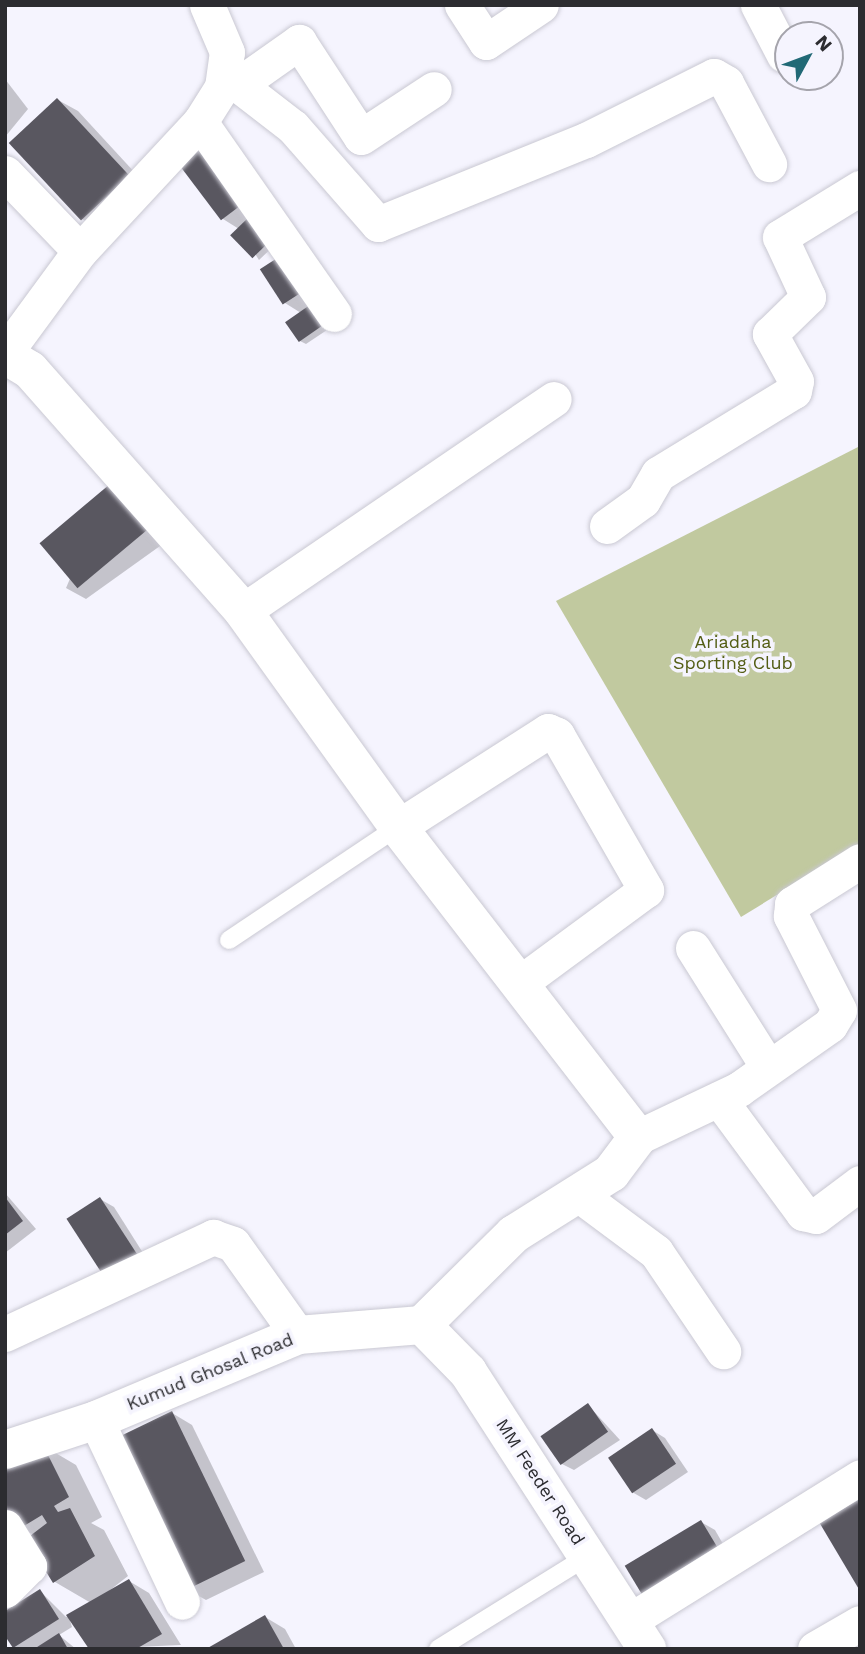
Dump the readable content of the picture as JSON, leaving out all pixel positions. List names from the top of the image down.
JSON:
{
  "streets": {
    "street": ["Kumud Ghosal Road", "MM Feeder Road"]
  },
  "crossings": [
    ["Kumud Ghosal Road", "MM Feeder Road"]
  ],
  "parks": ["Ariadaha Sporting Club"],
  "north": "top right"
}
